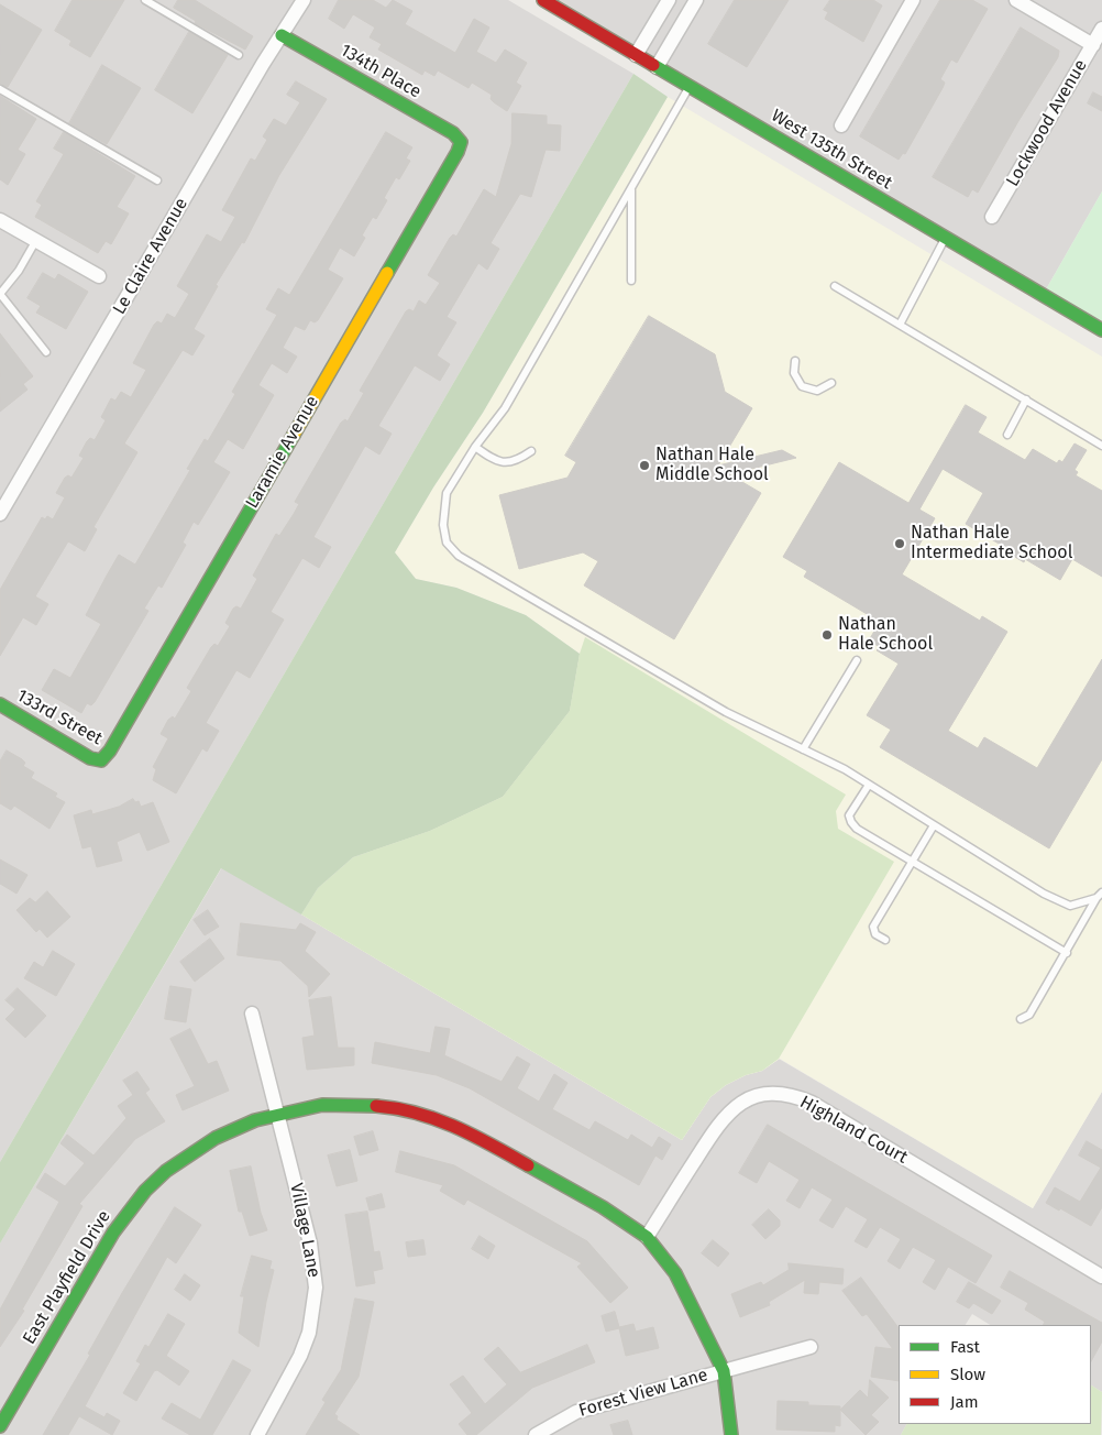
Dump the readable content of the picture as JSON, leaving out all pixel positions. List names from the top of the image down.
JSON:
{
  "streets": {
    "street": [
      "134th Place",
      "Lockwood Avenue",
      "West 135th Street",
      "Le Claire Avenue",
      "Laramie Avenue",
      "133rd Street",
      "Highland Court",
      "Village Lane",
      "East Playfield Drive",
      "Forest View Lane"
    ]
  },
  "crossings": [
    ["134th Place", "Le Claire Avenue"],
    ["134th Place", "Laramie Avenue"],
    ["Laramie Avenue", "133rd Street"],
    ["Highland Court", "East Playfield Drive"],
    ["Village Lane", "East Playfield Drive"],
    ["East Playfield Drive", "Forest View Lane"]
  ],
  "places": ["Nathan Hale Middle School", "Nathan Hale Intermediate School", "Nathan Hale School"],
  "legend": ["Fast", "Slow", "Jam"]
}
